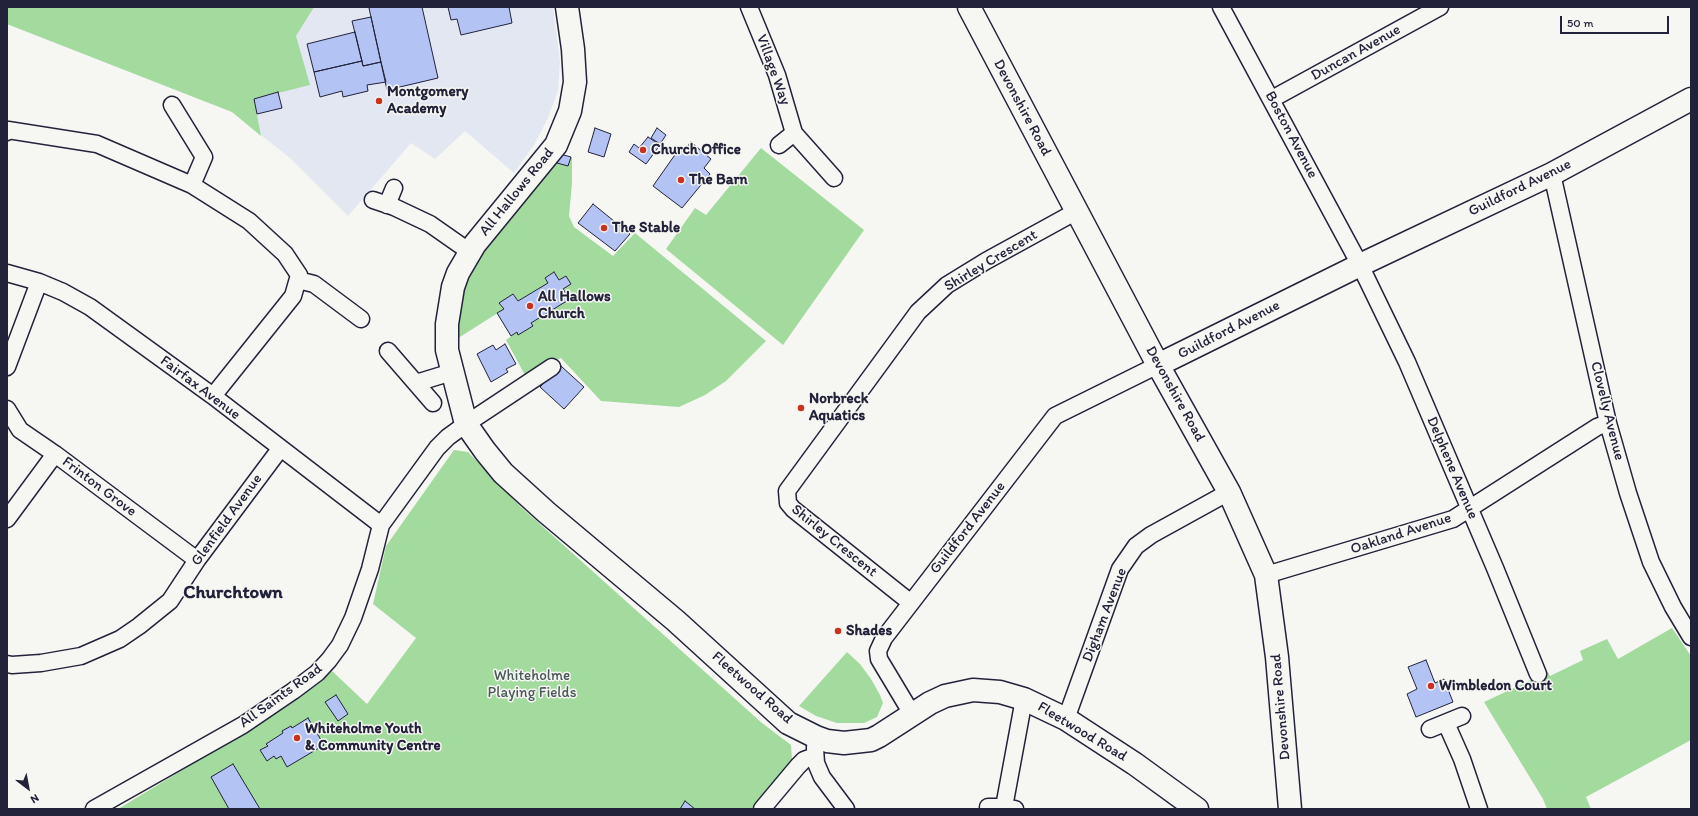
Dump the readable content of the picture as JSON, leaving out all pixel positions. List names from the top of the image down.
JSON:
{
  "streets": {
    "street": [
      "Duncan Avenue",
      "Village Way",
      "Devonshire Road",
      "Boston Avenue",
      "Guildford Avenue",
      "All Hallows Road",
      "Shirley Crescent",
      "Fairfax Avenue",
      "Clovelly Avenue",
      "Delphene Avenue",
      "Frinton Grove",
      "Glenfield Avenue",
      "Oakland Avenue",
      "Digham Avenue",
      "Fleetwood Road",
      "All Saints Road"
    ]
  },
  "crossings": [
    ["Duncan Avenue", "Boston Avenue"],
    ["Devonshire Road", "Guildford Avenue"],
    ["Devonshire Road", "Shirley Crescent"],
    ["Devonshire Road", "Oakland Avenue"],
    ["Devonshire Road", "Digham Avenue"],
    ["Boston Avenue", "Guildford Avenue"],
    ["Boston Avenue", "Delphene Avenue"],
    ["Guildford Avenue", "Shirley Crescent"],
    ["Guildford Avenue", "Clovelly Avenue"],
    ["Guildford Avenue", "Delphene Avenue"],
    ["Guildford Avenue", "Fleetwood Road"],
    ["All Hallows Road", "Fleetwood Road"],
    ["All Hallows Road", "All Saints Road"],
    ["Fairfax Avenue", "Glenfield Avenue"],
    ["Fairfax Avenue", "All Saints Road"],
    ["Clovelly Avenue", "Oakland Avenue"],
    ["Delphene Avenue", "Oakland Avenue"],
    ["Frinton Grove", "Glenfield Avenue"],
    ["Digham Avenue", "Fleetwood Road"],
    ["Fleetwood Road", "All Saints Road"]
  ],
  "districts": ["Churchtown"],
  "parks": ["Whiteholme Playing Fields"],
  "places": [
    "Montgomery Academy",
    "Church Office",
    "The Barn",
    "The Stable",
    "All Hallows Church",
    "Norbreck Aquatics",
    "Shades",
    "Wimbledon Court",
    "Whiteholme Youth & Community Centre"
  ],
  "scale_bar": "50 m",
  "north": "bottom right"
}
